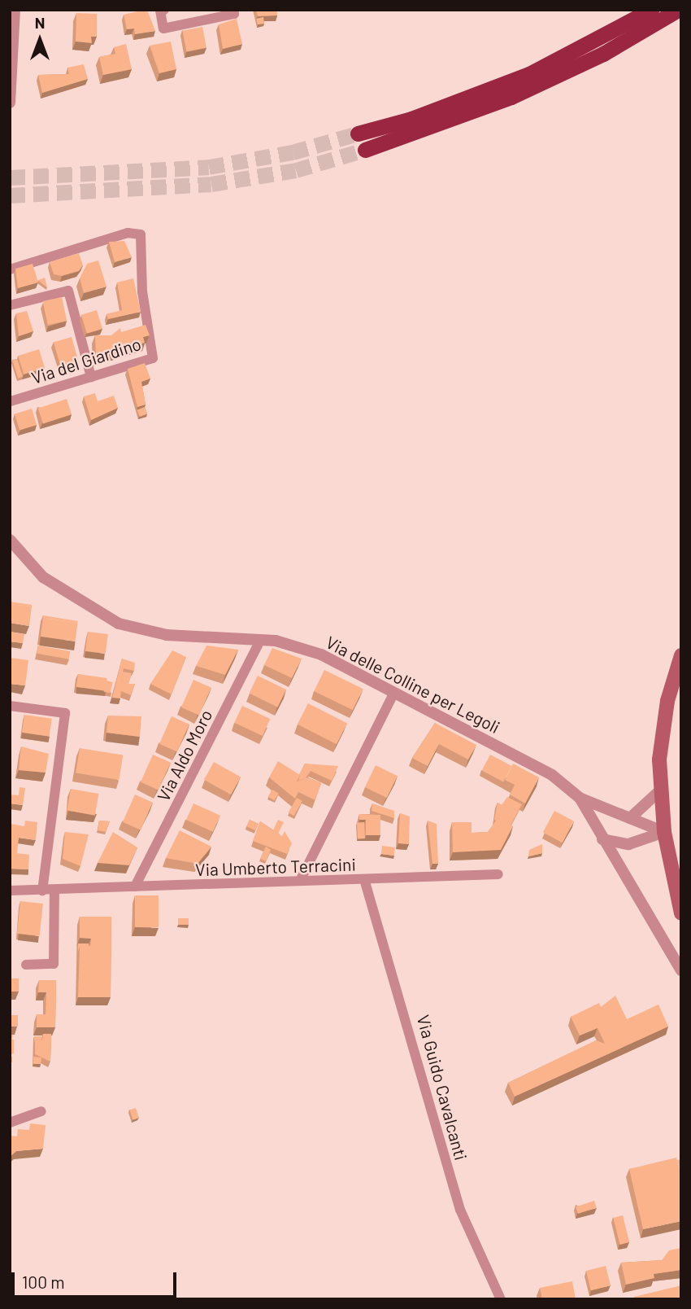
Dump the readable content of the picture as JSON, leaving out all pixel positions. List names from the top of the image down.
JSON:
{
  "streets": {
    "street": [
      "Via del Giardino",
      "Via delle Colline per Legoli",
      "Via Aldo Moro",
      "Via Umberto Terracini",
      "Via Guido Cavalcanti"
    ]
  },
  "crossings": [
    ["Via delle Colline per Legoli", "Via Aldo Moro"],
    ["Via Aldo Moro", "Via Umberto Terracini"],
    ["Via Umberto Terracini", "Via Guido Cavalcanti"]
  ],
  "scale_bar": "100 m",
  "north": "top"
}
